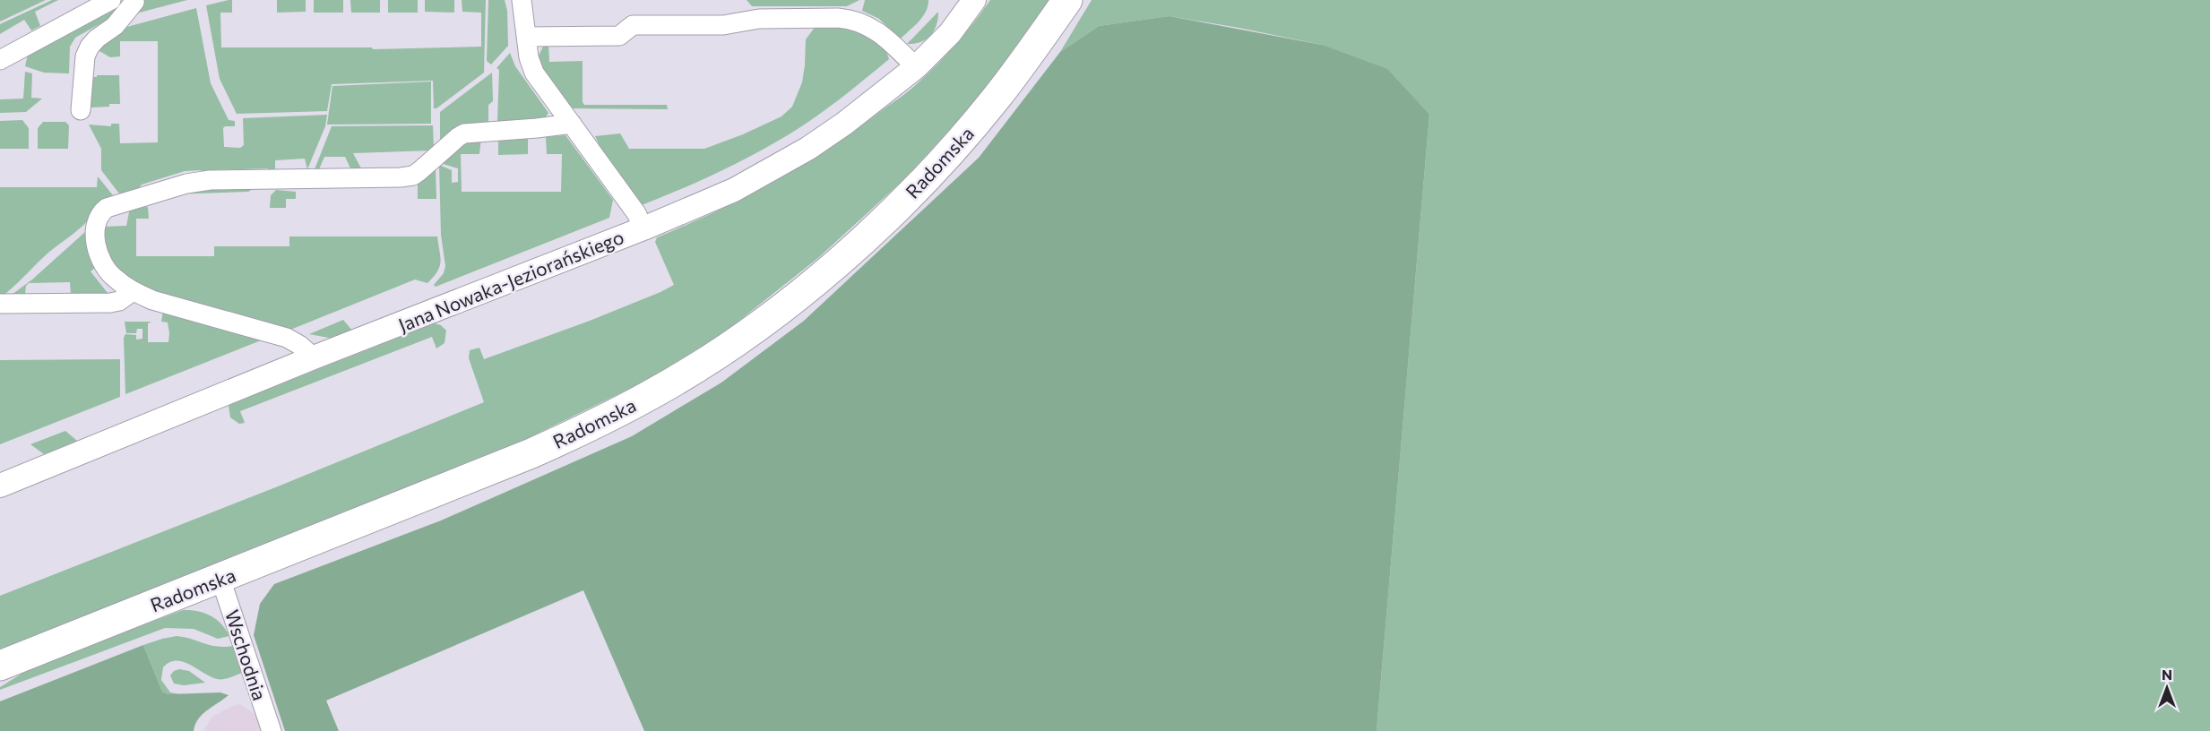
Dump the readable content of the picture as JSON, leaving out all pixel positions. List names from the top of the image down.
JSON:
{
  "streets": {
    "main road": ["Radomska"],
    "street": ["Jana Nowaka-Jeziorańskiego", "Wschodnia"]
  },
  "crossings": [
    ["Radomska", "Wschodnia"]
  ],
  "north": "top"
}
